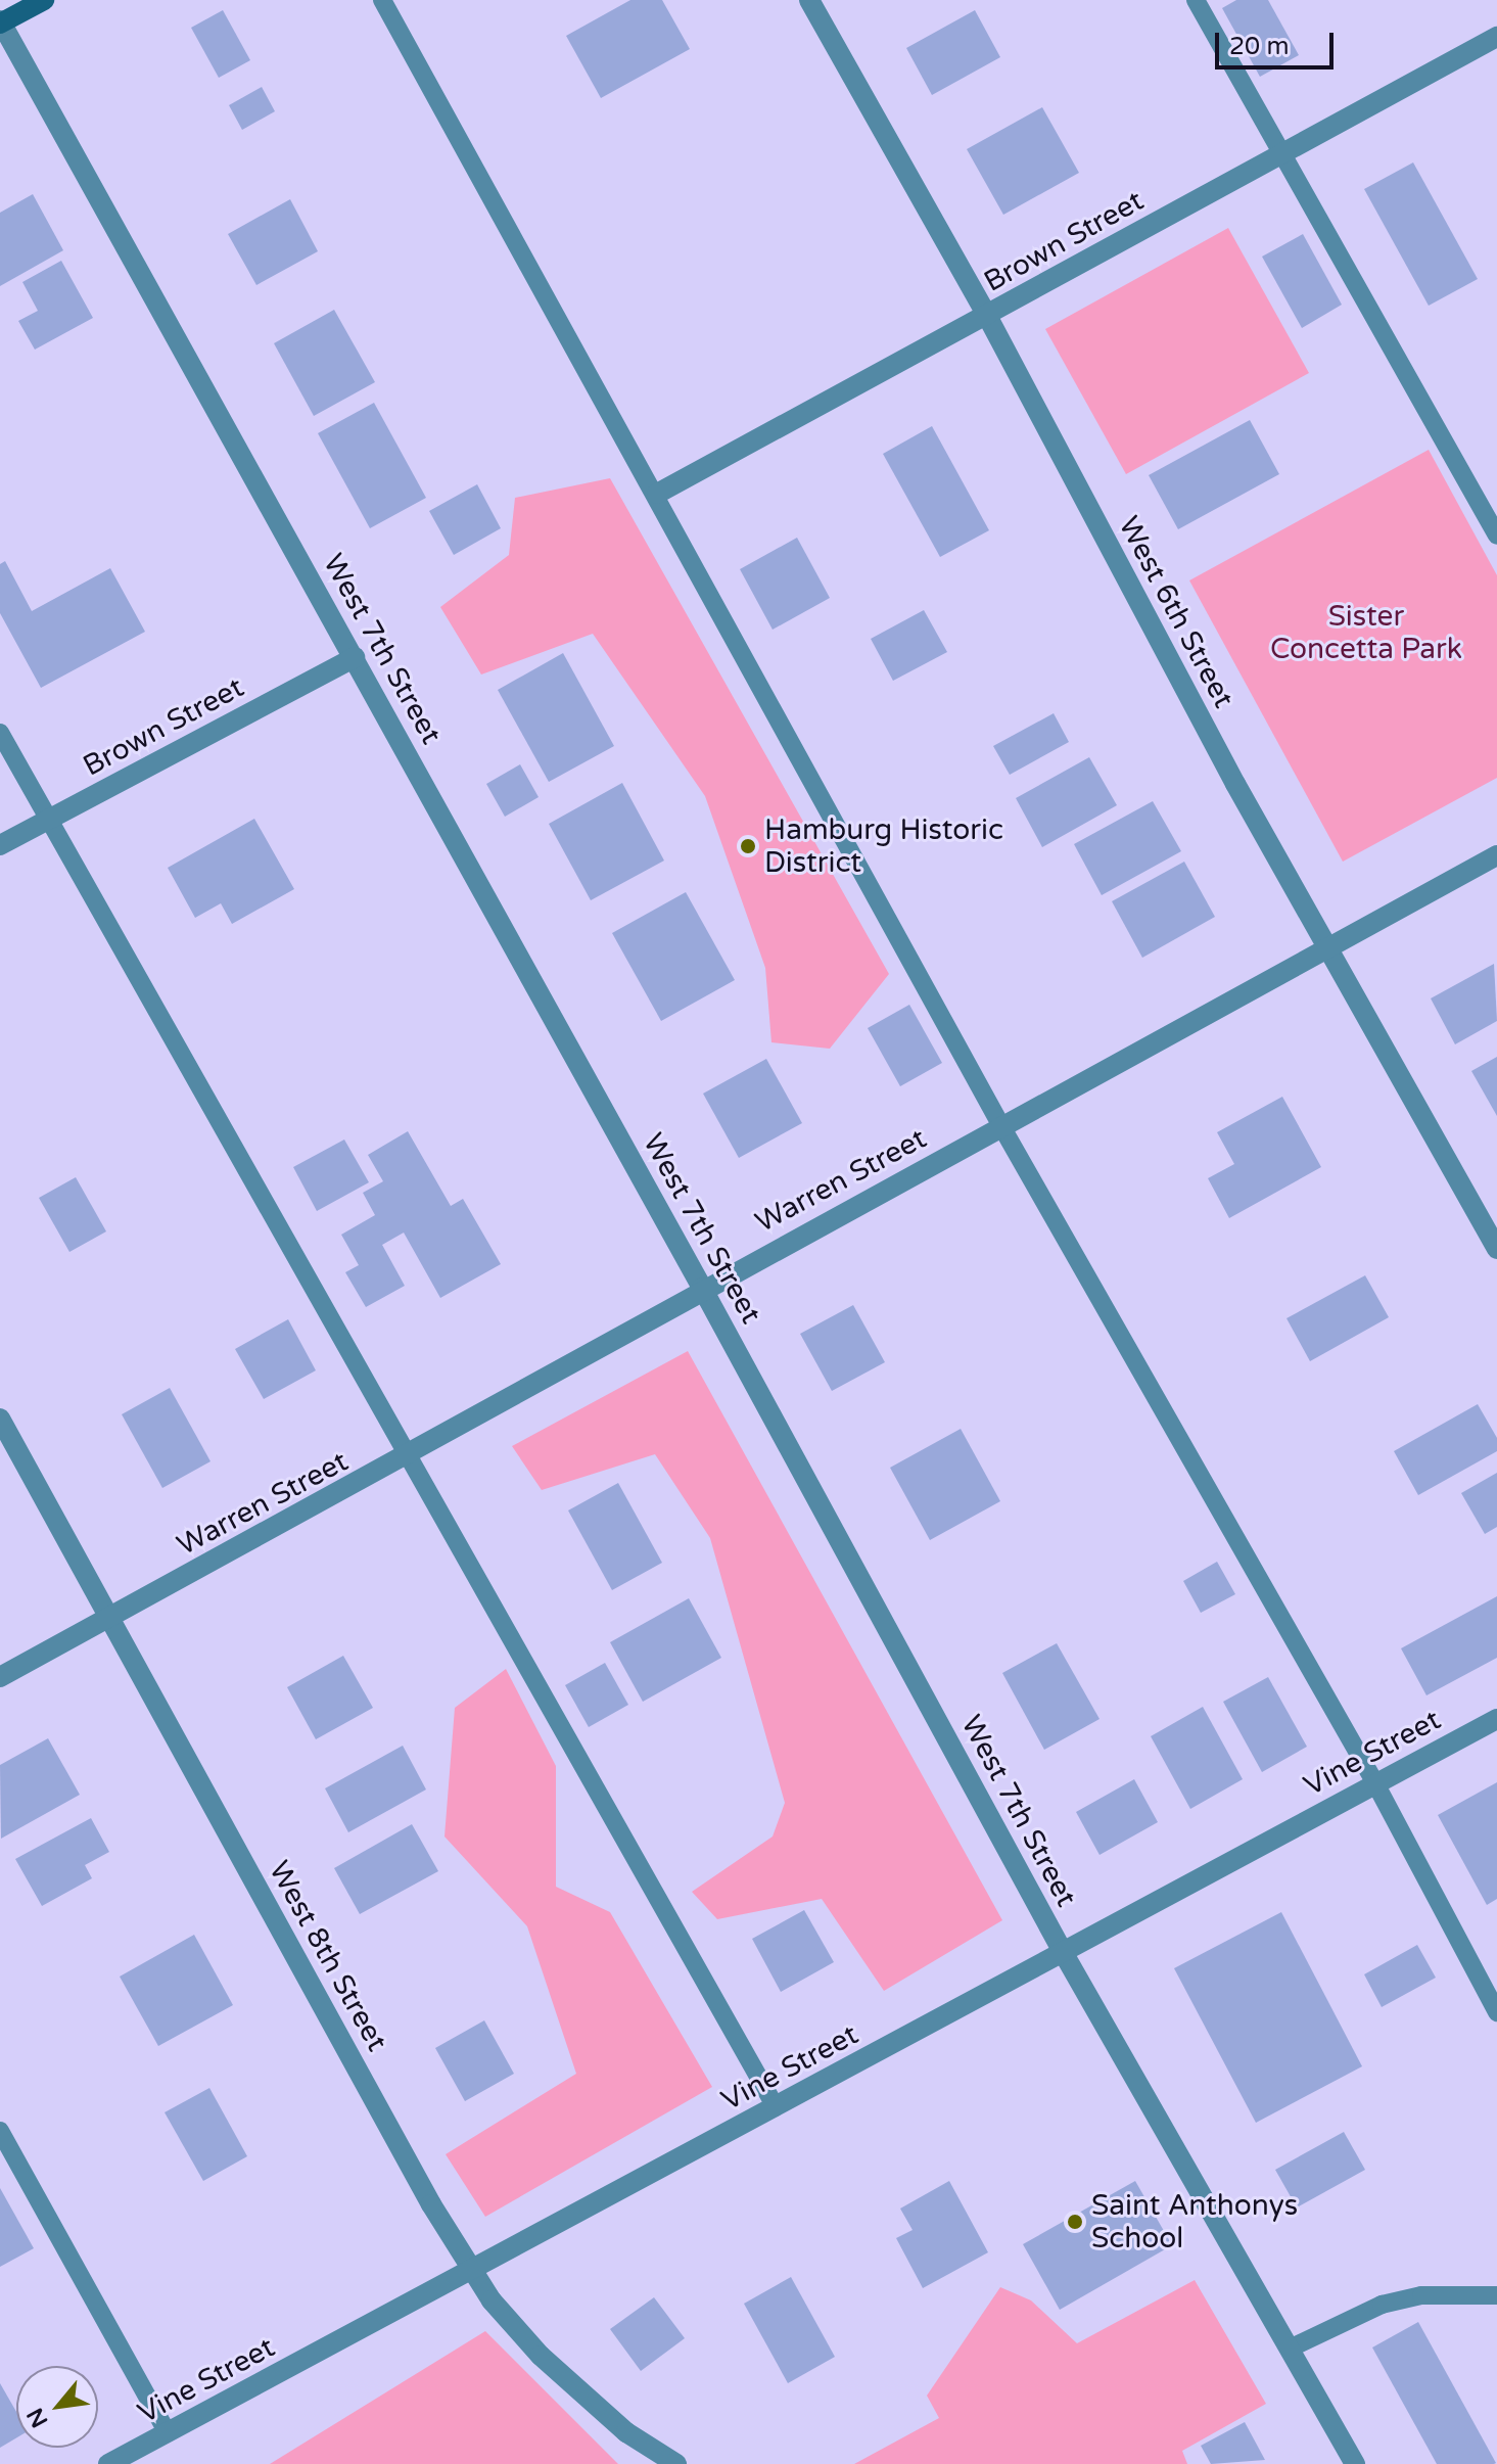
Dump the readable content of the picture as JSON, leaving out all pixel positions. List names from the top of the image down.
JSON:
{
  "streets": {
    "street": [
      "Brown Street",
      "West 6th Street",
      "West 7th Street",
      "Warren Street",
      "Vine Street",
      "West 8th Street"
    ]
  },
  "crossings": [
    ["Brown Street", "West 6th Street"],
    ["Brown Street", "West 7th Street"],
    ["West 6th Street", "Warren Street"],
    ["West 7th Street", "Warren Street"],
    ["West 7th Street", "Vine Street"],
    ["Warren Street", "West 8th Street"],
    ["Vine Street", "West 8th Street"]
  ],
  "parks": ["Sister Concetta Park"],
  "places": ["Hamburg Historic District", "Saint Anthonys School"],
  "scale_bar": "20 m",
  "north": "bottom left"
}
